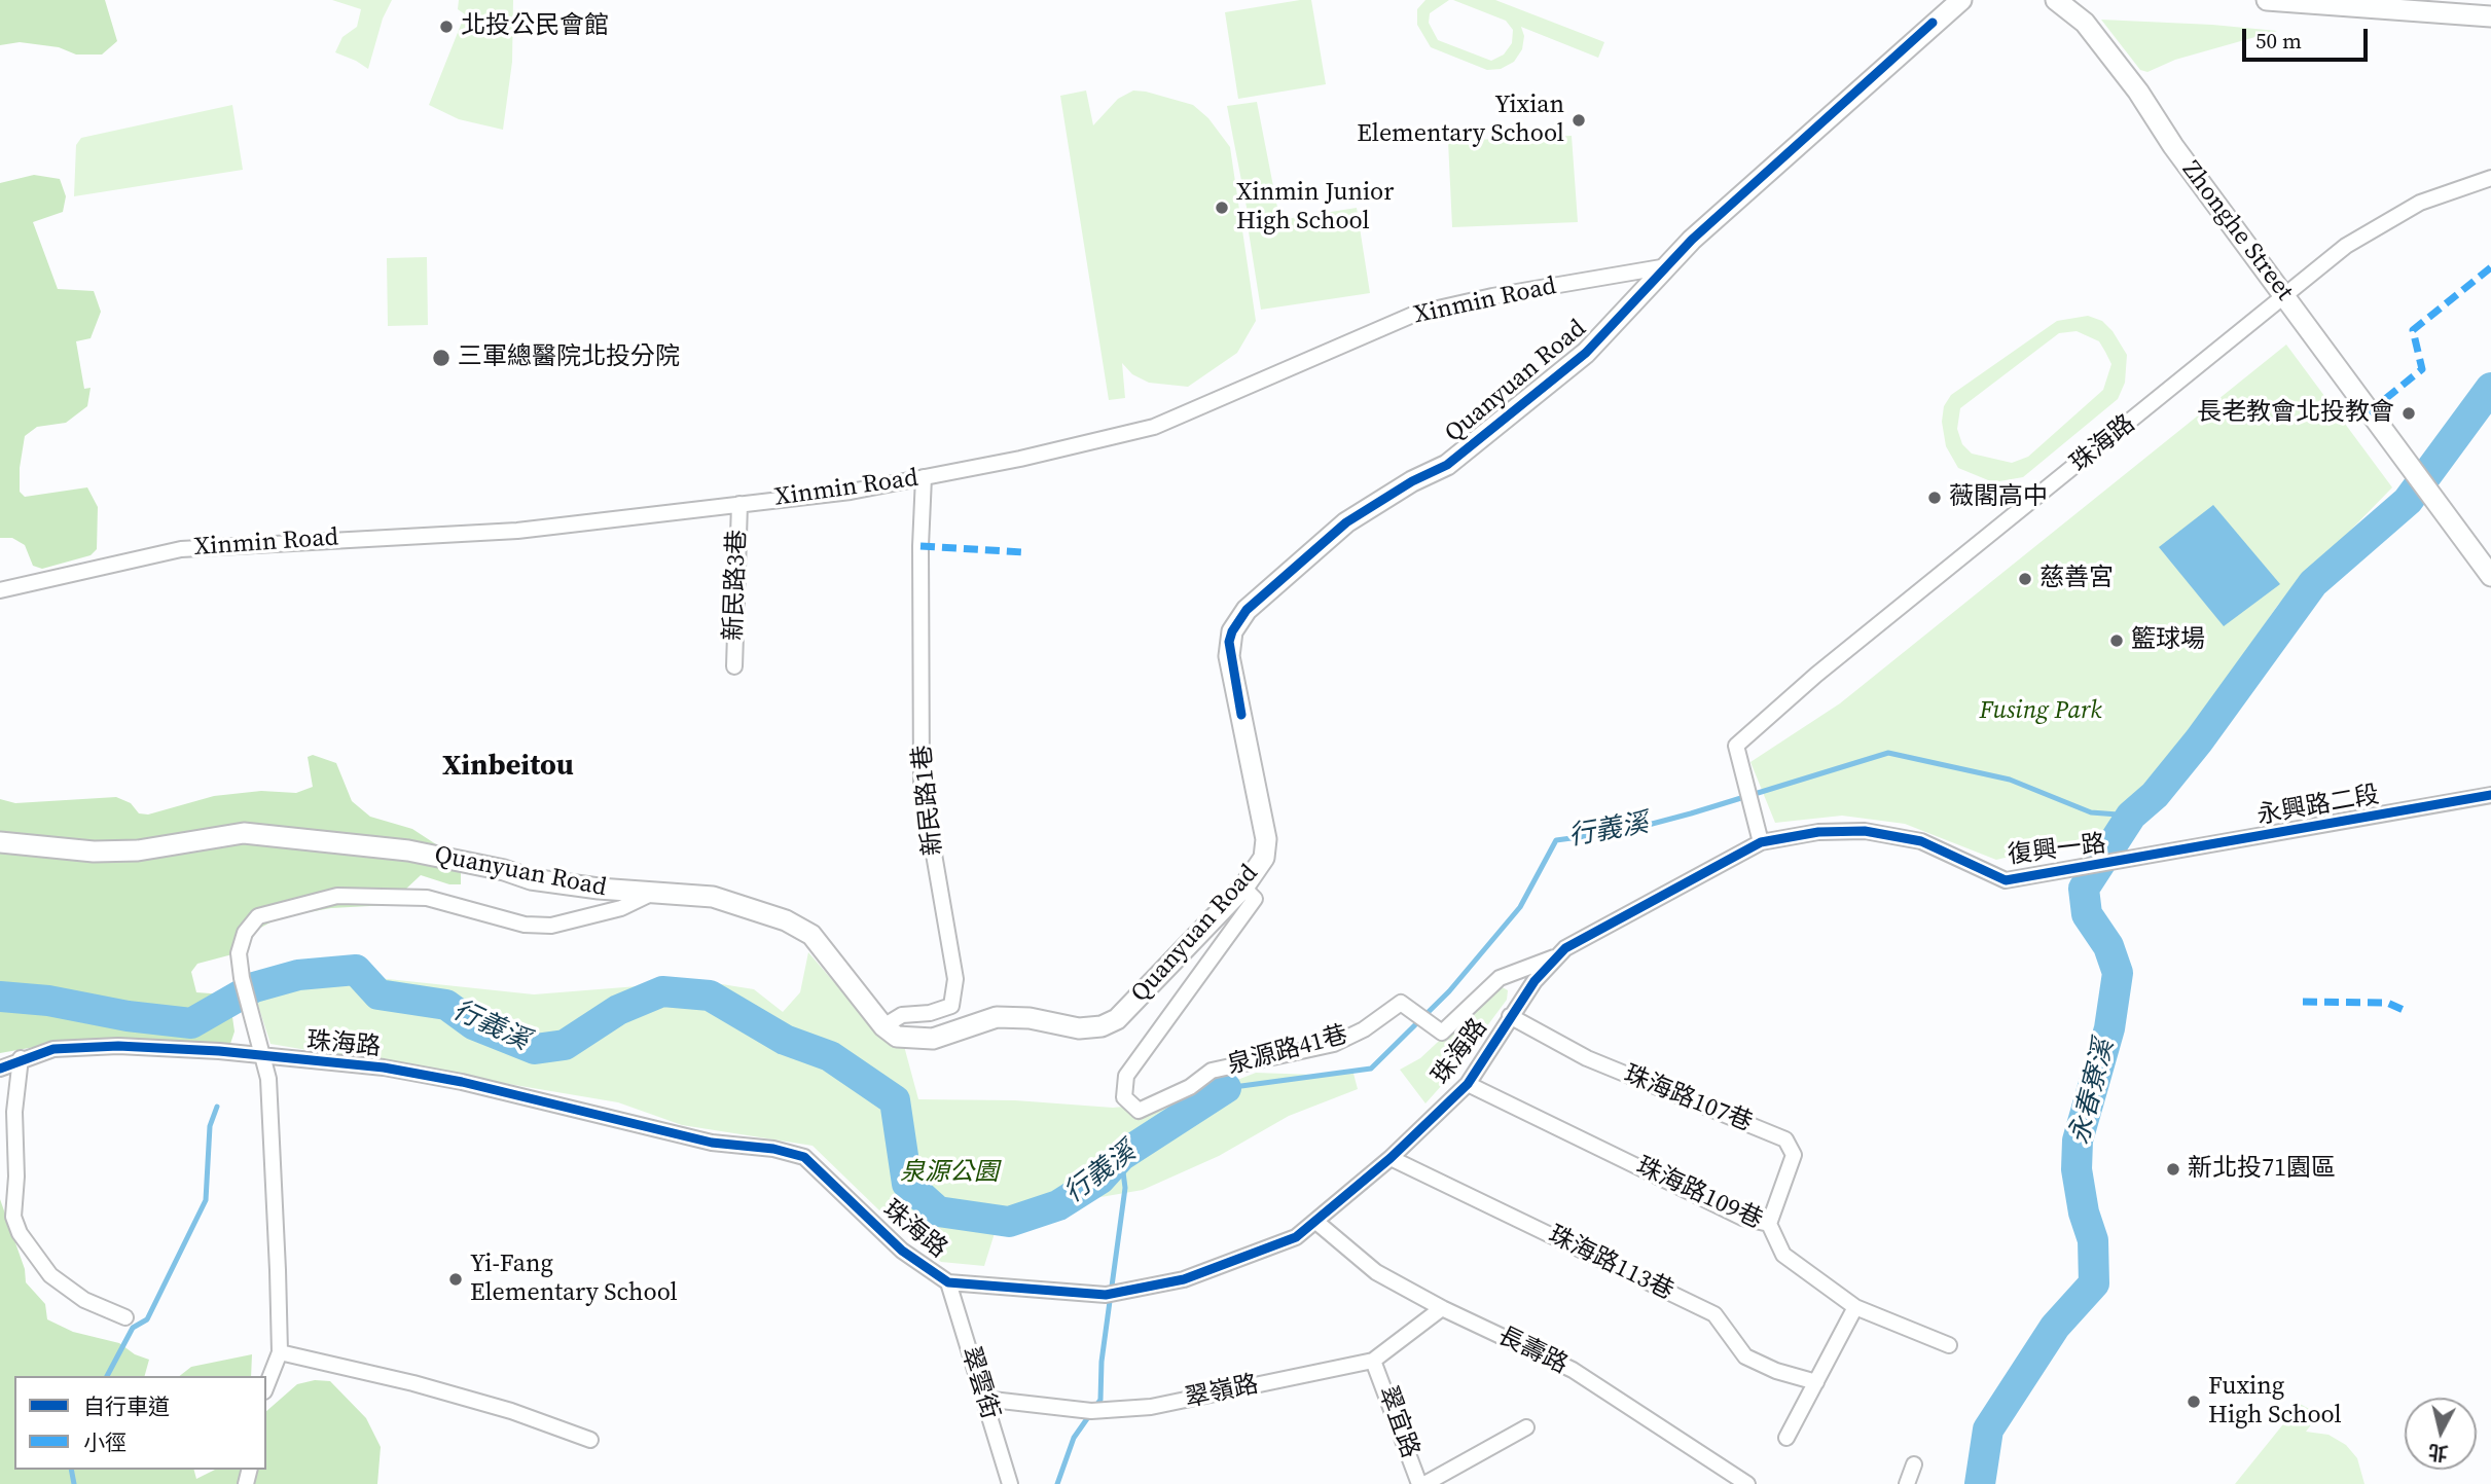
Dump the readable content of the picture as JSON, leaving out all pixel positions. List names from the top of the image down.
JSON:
{
  "streets": {
    "street": [
      "Zhonghe Street",
      "Xinmin Road",
      "Quanyuan Road",
      "珠海路",
      "新民路3巷",
      "新民路1巷",
      "永興路二段",
      "復興一路",
      "泉源路41巷",
      "珠海路107巷",
      "珠海路109巷",
      "珠海路113巷",
      "長壽路",
      "翠雲街",
      "翠嶺路",
      "翠宜路"
    ]
  },
  "crossings": [
    ["Zhonghe Street", "珠海路"],
    ["Xinmin Road", "Quanyuan Road"],
    ["Xinmin Road", "新民路3巷"],
    ["Xinmin Road", "新民路1巷"],
    ["Quanyuan Road", "新民路1巷"],
    ["Quanyuan Road", "泉源路41巷"],
    ["珠海路", "復興一路"],
    ["珠海路", "泉源路41巷"],
    ["珠海路", "珠海路107巷"],
    ["珠海路", "珠海路109巷"],
    ["珠海路", "珠海路113巷"],
    ["珠海路", "長壽路"],
    ["珠海路", "翠雲街"],
    ["永興路二段", "復興一路"],
    ["珠海路107巷", "珠海路109巷"],
    ["長壽路", "翠嶺路"],
    ["翠雲街", "翠嶺路"],
    ["翠嶺路", "翠宜路"]
  ],
  "districts": ["Xinbeitou"],
  "water": ["行義溪", "永春寮溪"],
  "parks": ["Fusing Park", "泉源公園"],
  "places": [
    "北投公民會館",
    "Yixian Elementary School",
    "Xinmin Junior High School",
    "三軍總醫院北投分院",
    "長老教會北投教會",
    "薇閣高中",
    "慈善宮",
    "籃球場",
    "新北投71園區",
    "Yi-Fang Elementary School",
    "Fuxing High School"
  ],
  "legend": ["自行車道", "小徑"],
  "scale_bar": "50 m",
  "north": "bottom"
}
